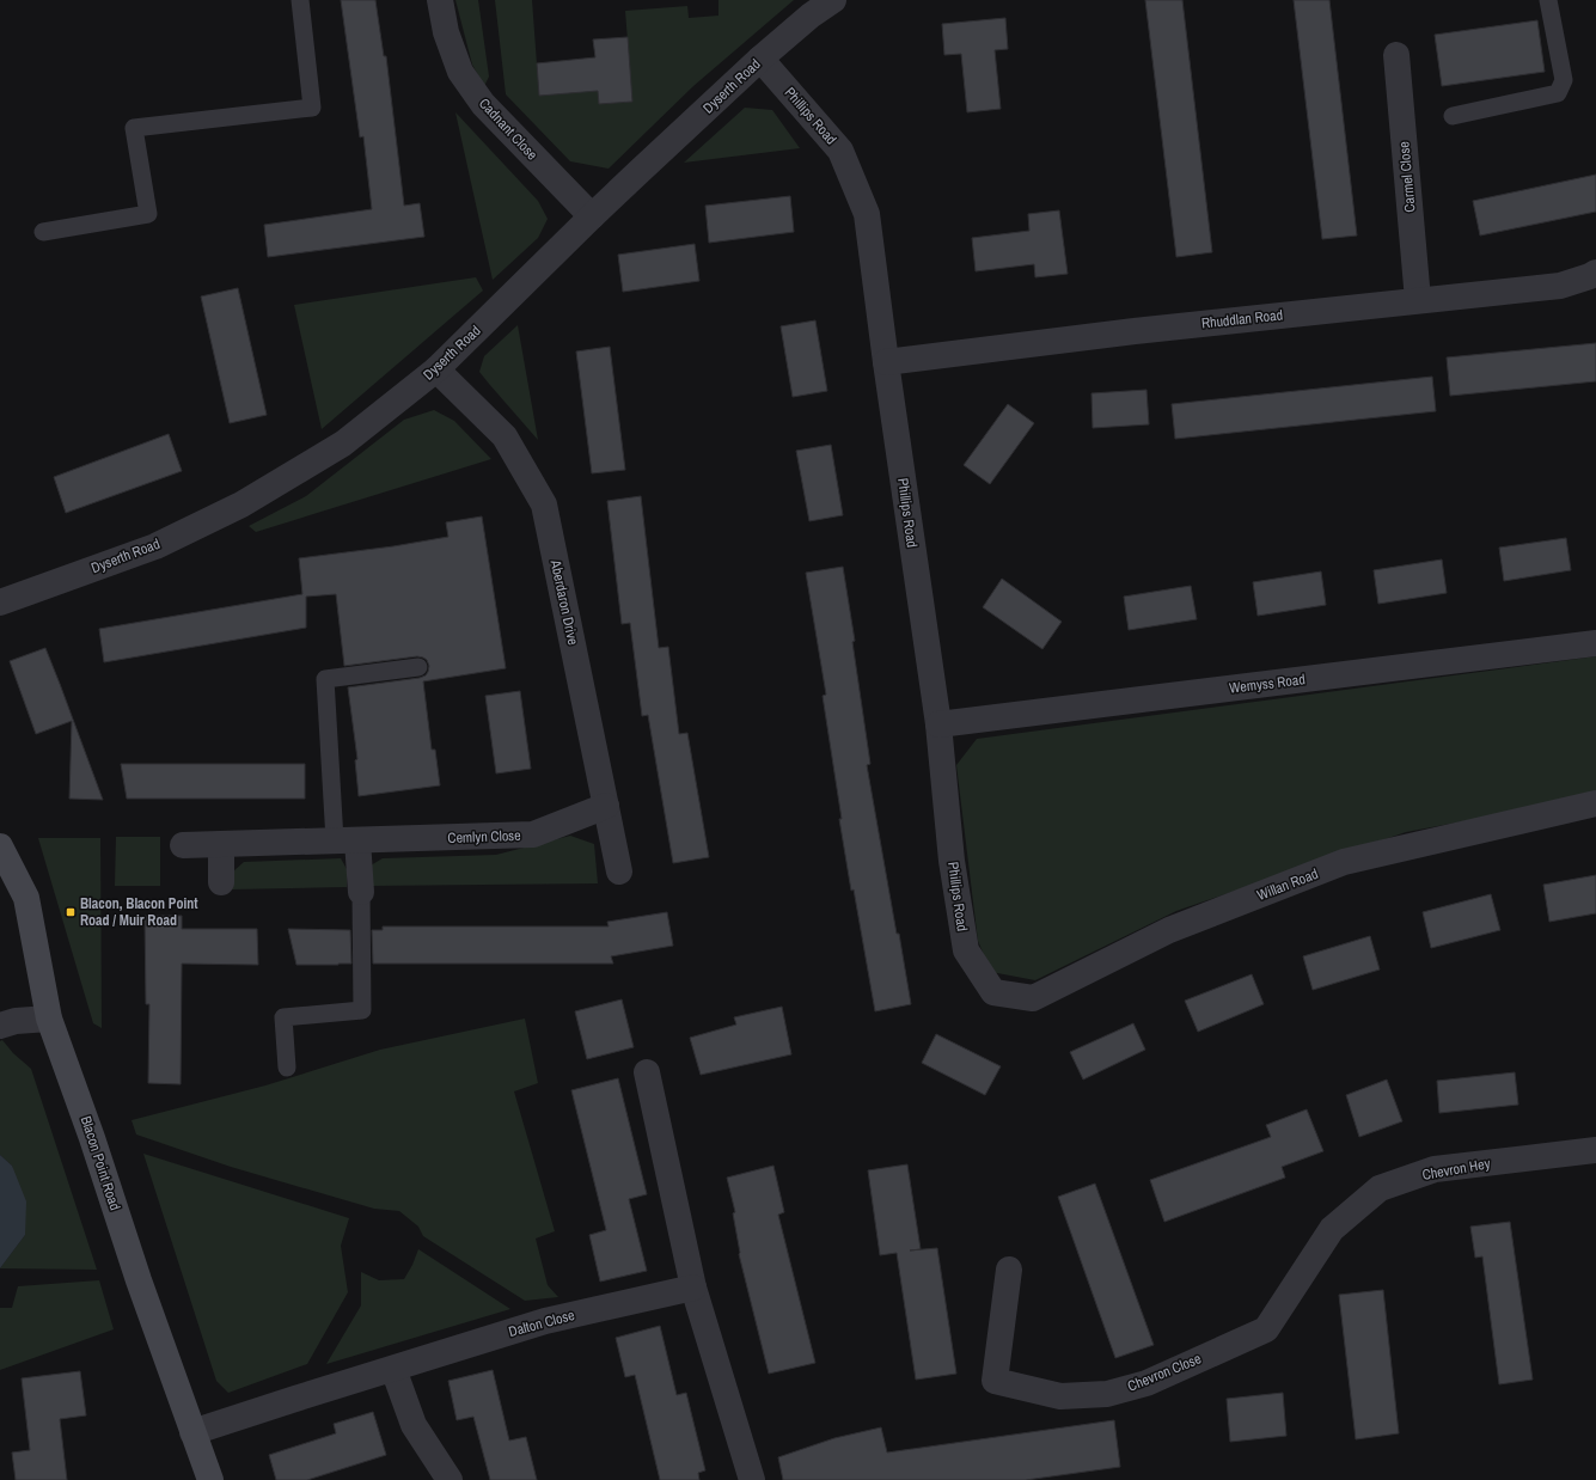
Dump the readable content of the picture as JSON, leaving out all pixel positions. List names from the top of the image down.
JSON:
{
  "streets": {
    "street": [
      "Dyserth Road",
      "Phillips Road",
      "Cadnant Close",
      "Carmel Close",
      "Rhuddlan Road",
      "Aberdaron Drive",
      "Wemyss Road",
      "Cemlyn Close",
      "Willan Road",
      "Blacon Point Road",
      "Chevron Hey",
      "Dalton Close",
      "Chevron Close"
    ]
  },
  "crossings": [
    ["Dyserth Road", "Phillips Road"],
    ["Dyserth Road", "Cadnant Close"],
    ["Dyserth Road", "Aberdaron Drive"],
    ["Phillips Road", "Rhuddlan Road"],
    ["Phillips Road", "Wemyss Road"],
    ["Phillips Road", "Willan Road"],
    ["Carmel Close", "Rhuddlan Road"],
    ["Aberdaron Drive", "Cemlyn Close"],
    ["Blacon Point Road", "Dalton Close"],
    ["Chevron Hey", "Chevron Close"]
  ],
  "places": {
    "transit": ["Blacon, Blacon Point Road / Muir Road"]
  }
}
